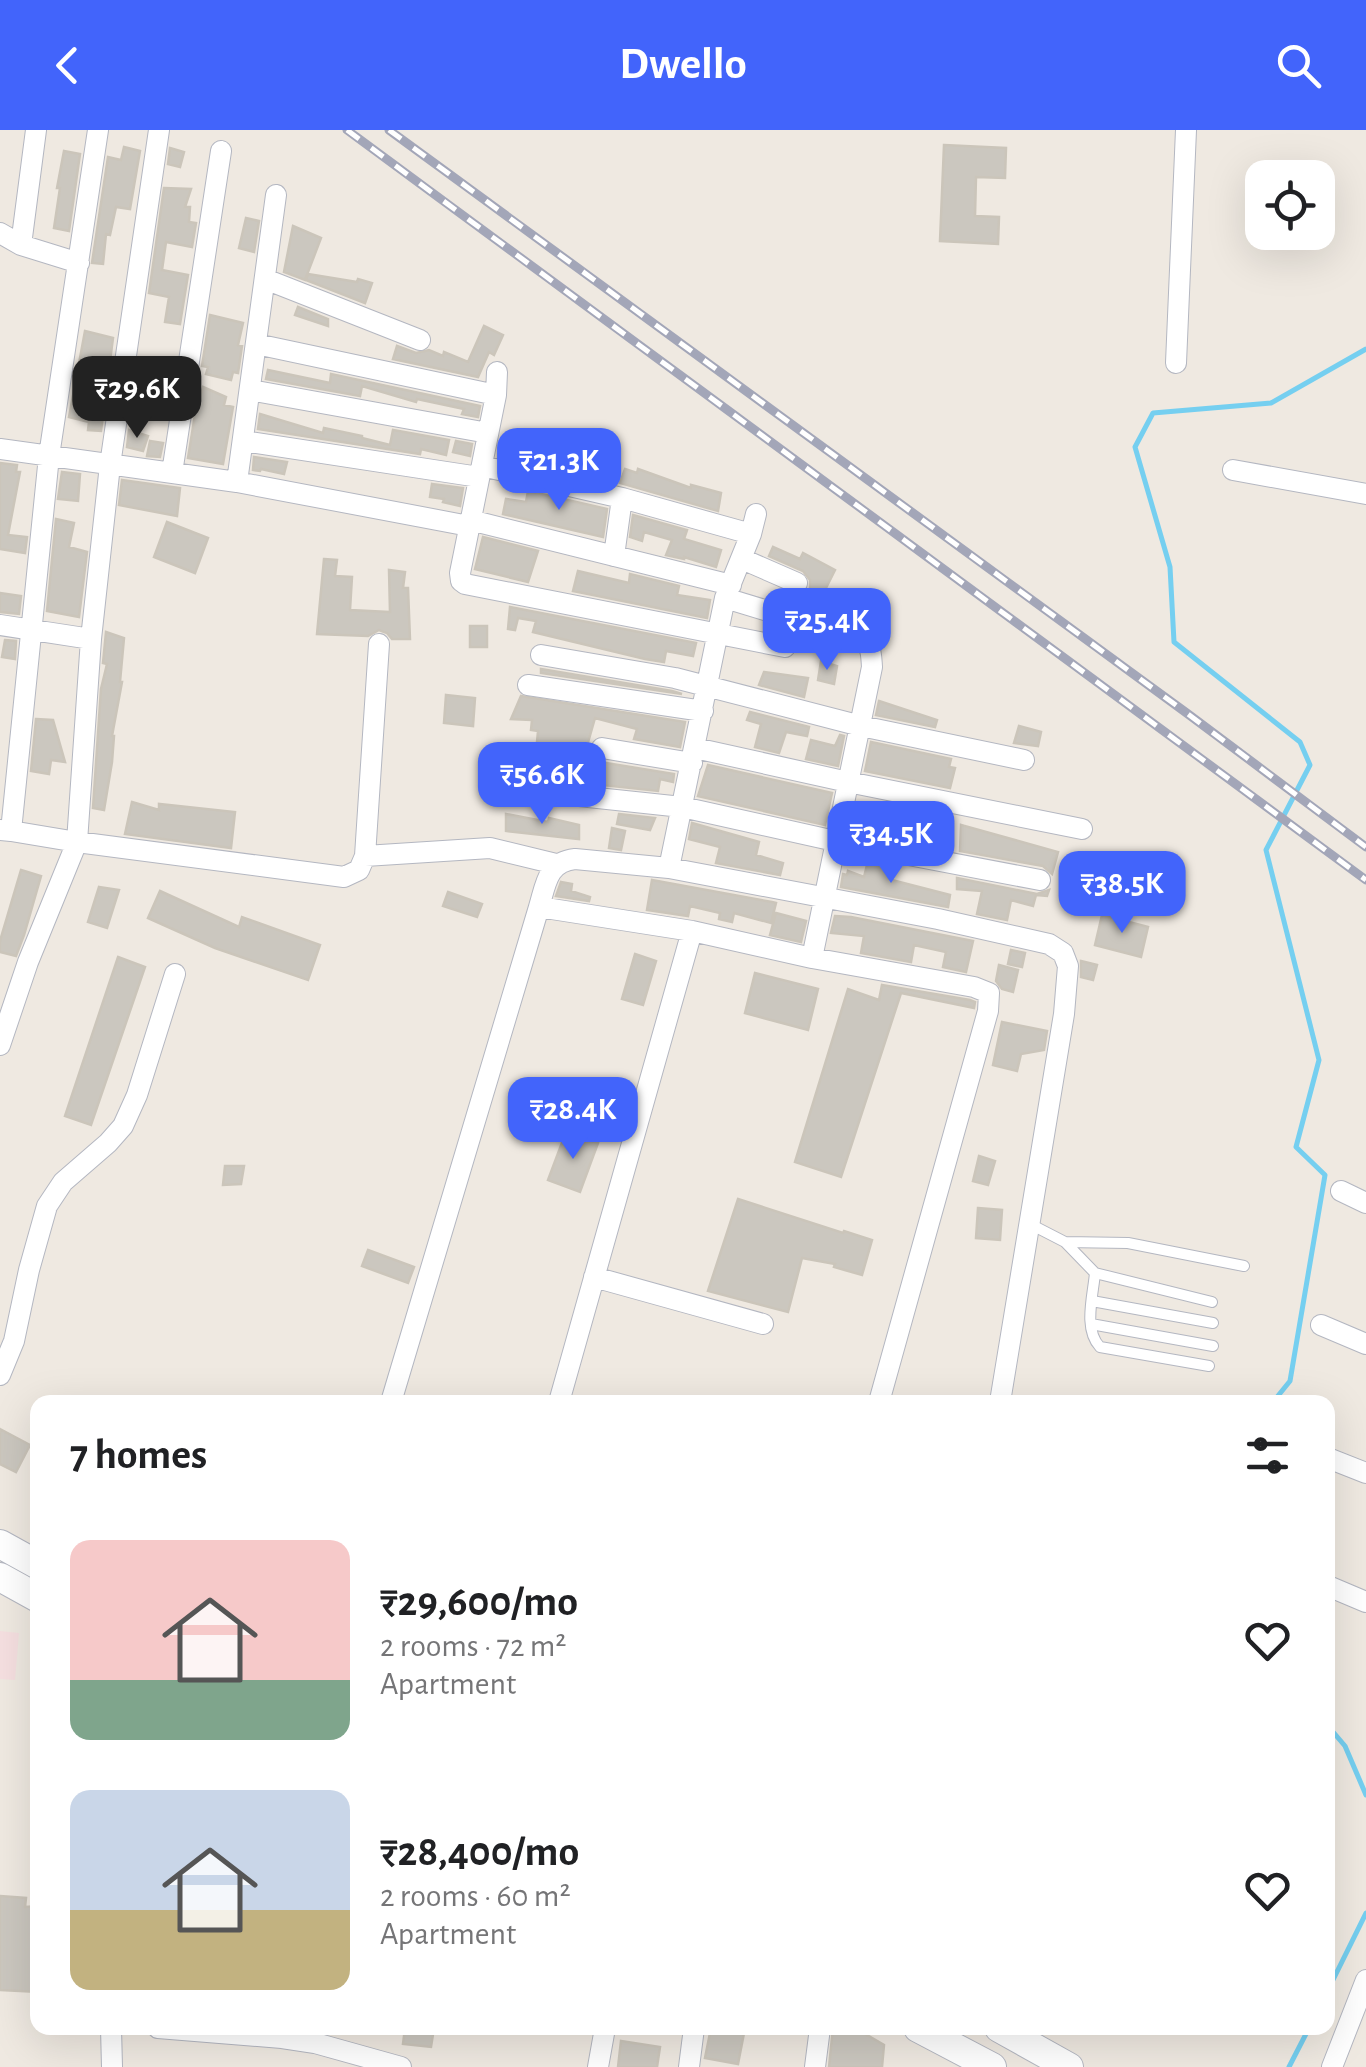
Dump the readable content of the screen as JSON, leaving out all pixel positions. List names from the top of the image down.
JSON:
{
  "page": {
    "header": "Dwello",
    "price": [
      "₹29.6K",
      "₹21.3K",
      "₹25.4K",
      "₹56.6K",
      "₹34.5K",
      "₹38.5K",
      "₹28.4K"
    ],
    "heading": "7 homes",
    "list": [
      {
        "name": "₹29,600/mo",
        "note": "2 rooms · 72 m² · Apartment"
      },
      {
        "name": "₹28,400/mo",
        "note": "2 rooms · 60 m² · Apartment"
      }
    ]
  }
}
